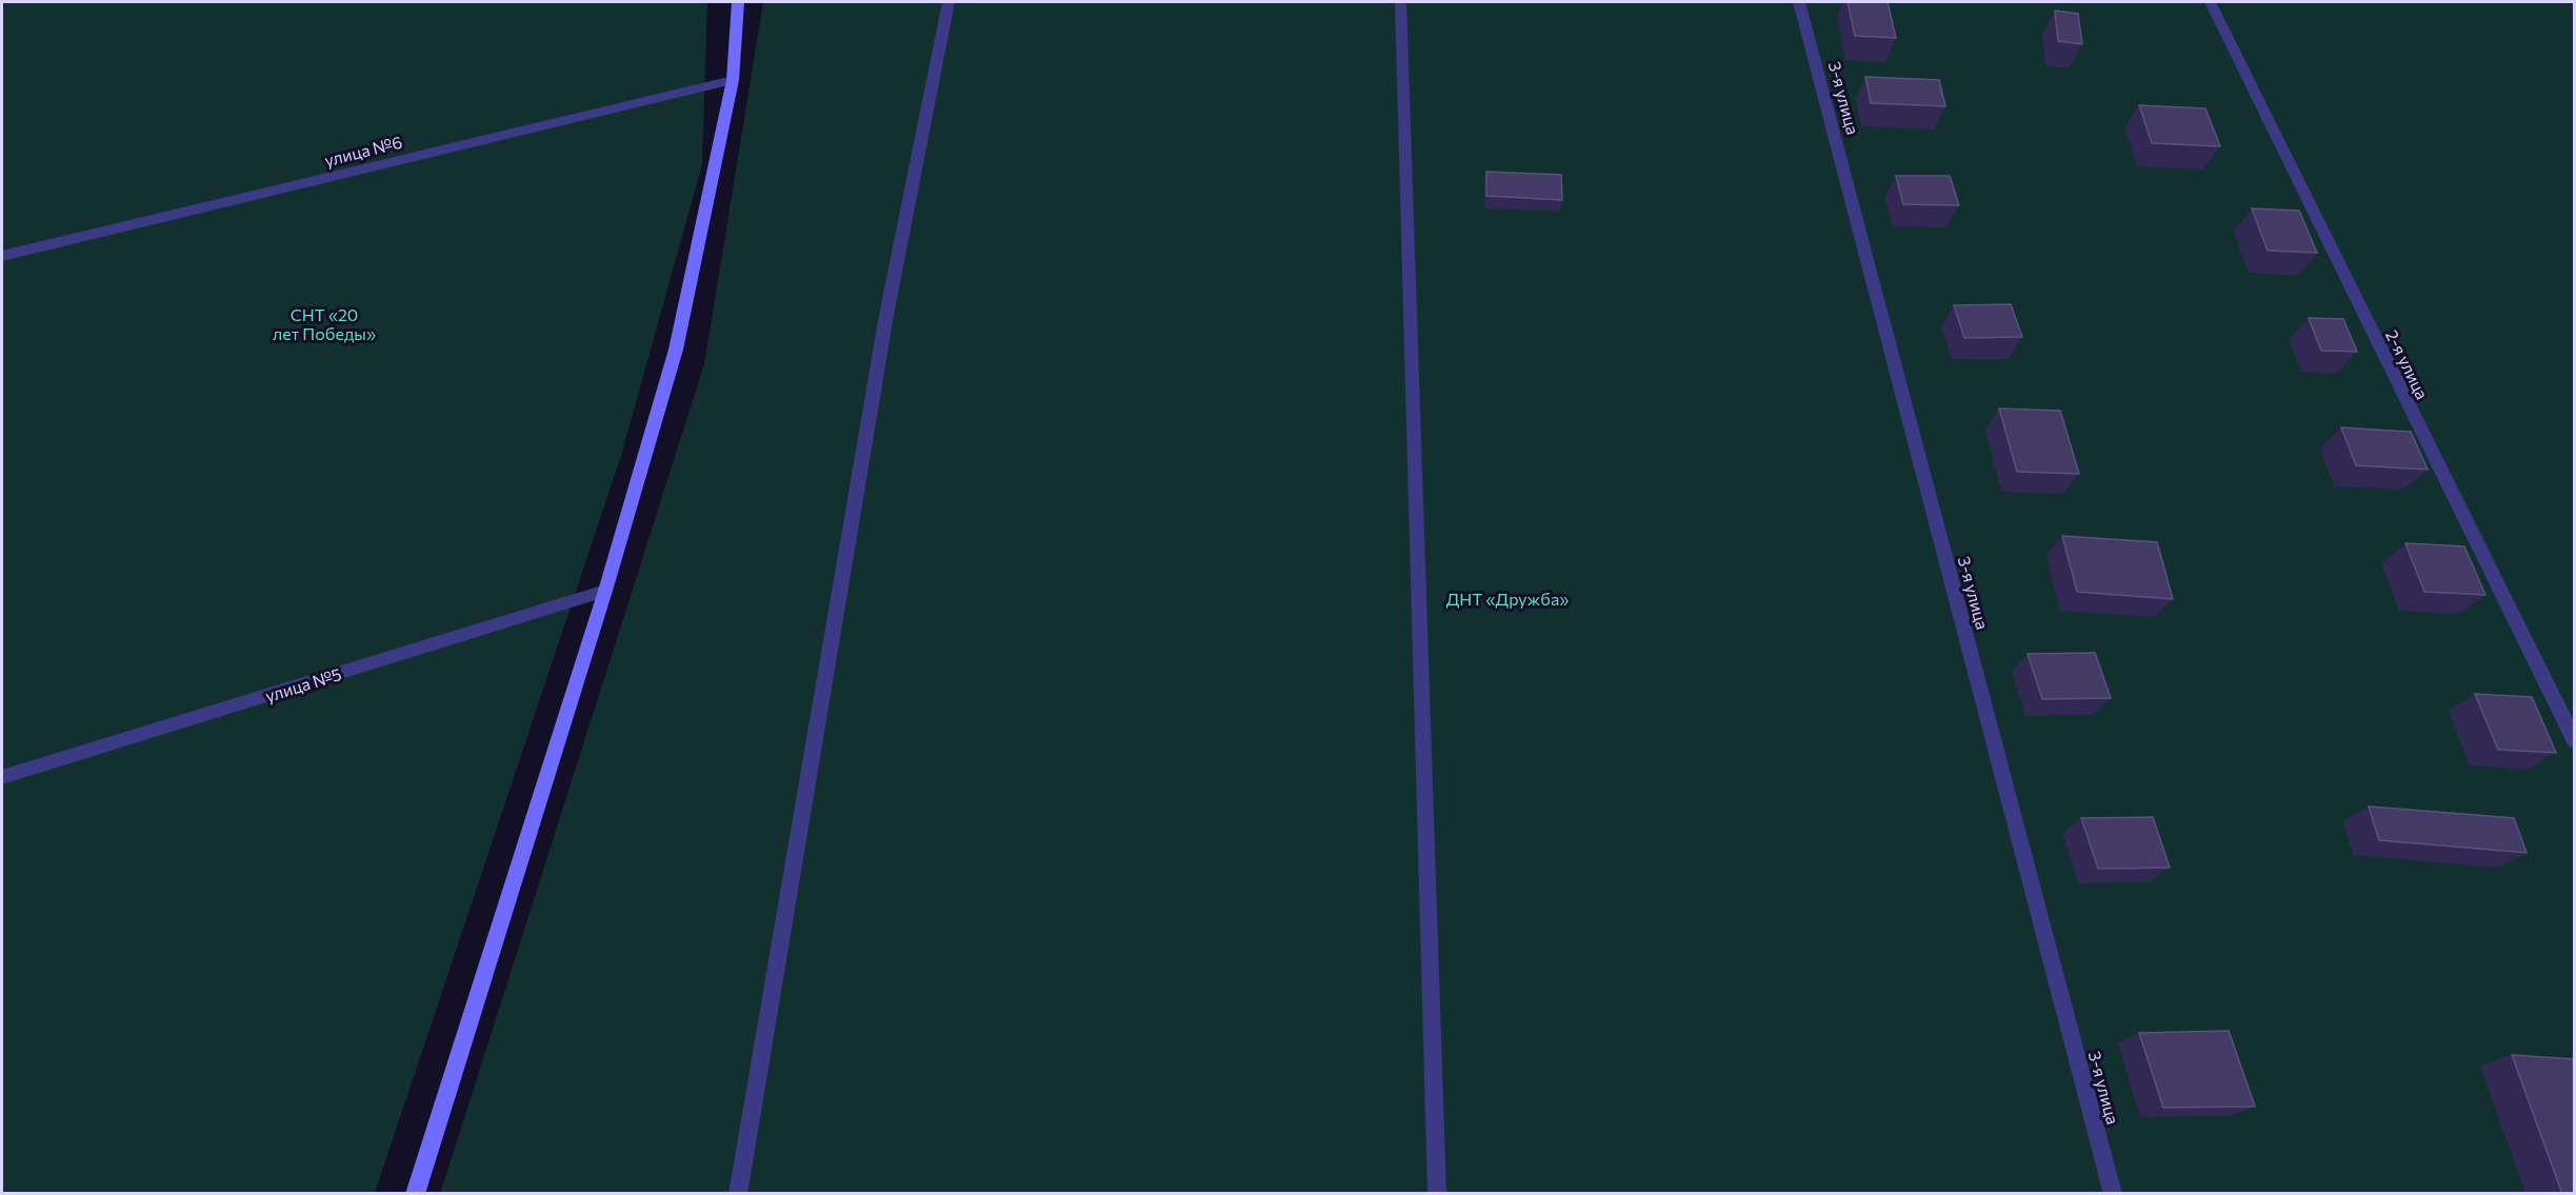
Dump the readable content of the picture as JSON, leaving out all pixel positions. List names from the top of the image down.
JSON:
{
  "streets": {
    "street": [
      "3-я улица",
      "улица №6",
      "2-я улица",
      "улица №5"
    ]
  },
  "parks": ["СНТ «20 лет Победы»", "ДНТ «Дружба»"]
}
